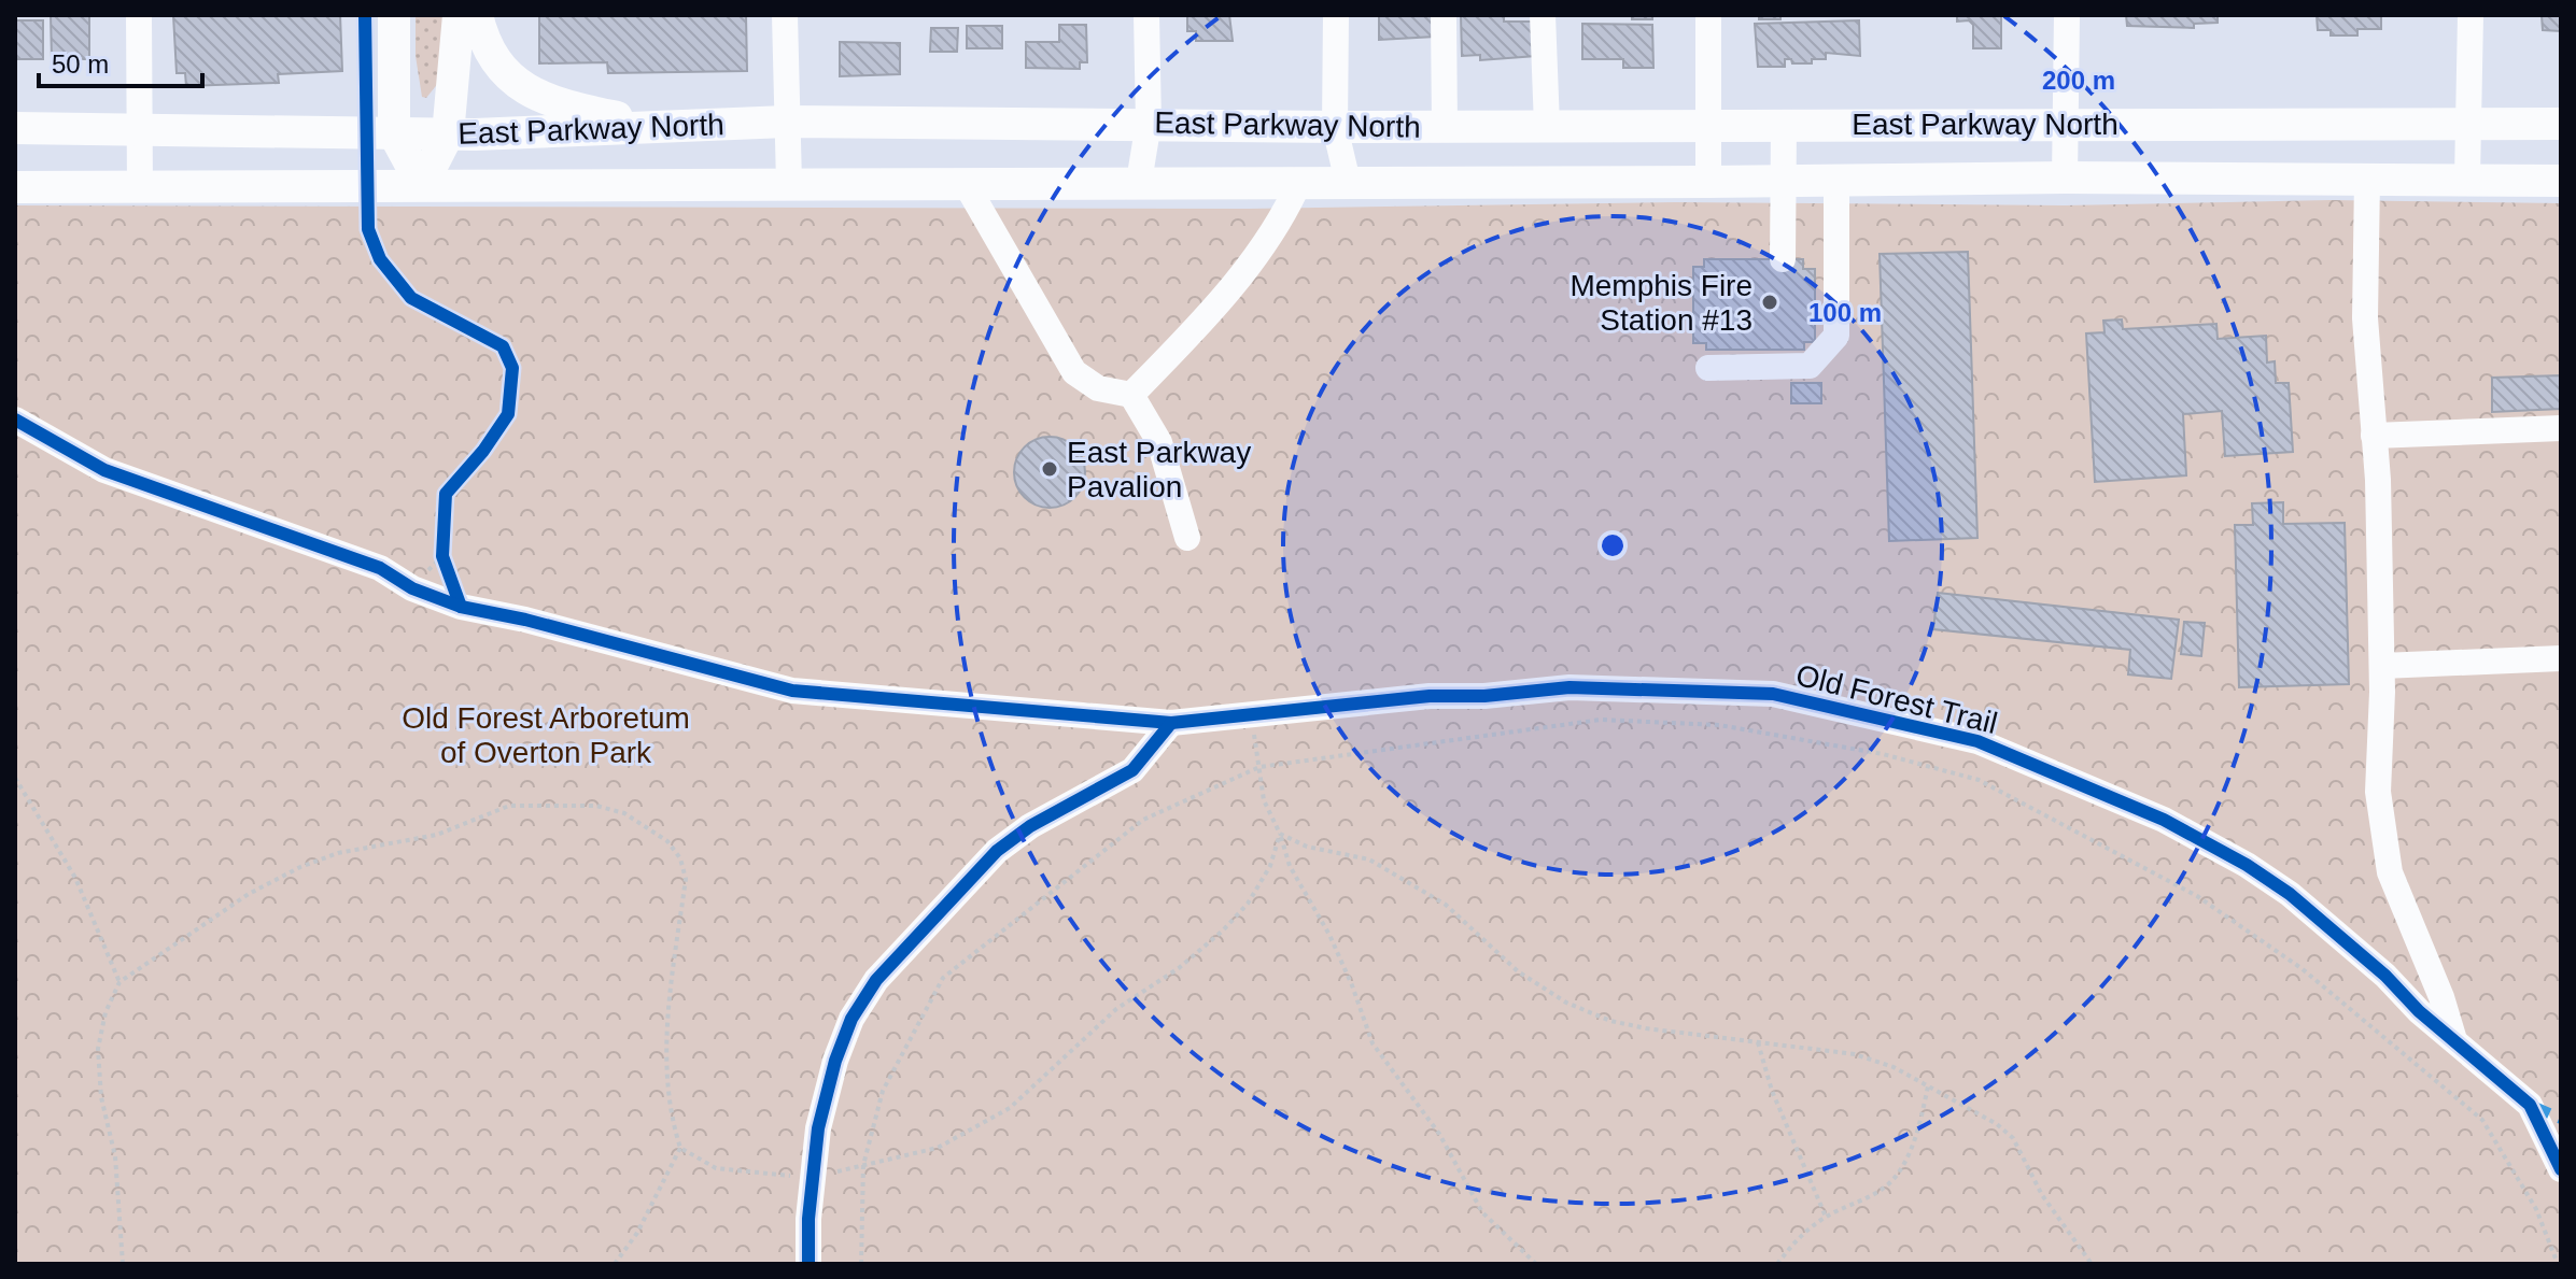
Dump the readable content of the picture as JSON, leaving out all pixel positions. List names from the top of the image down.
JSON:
{
  "streets": {
    "main road": ["East Parkway North"],
    "street": ["Old Forest Trail"]
  },
  "parks": ["Old Forest Arboretum of Overton Park"],
  "places": ["Memphis Fire Station #13", "East Parkway Pavalion"],
  "scale_bar": "50 m",
  "rings": ["200 m", "100 m"]
}
